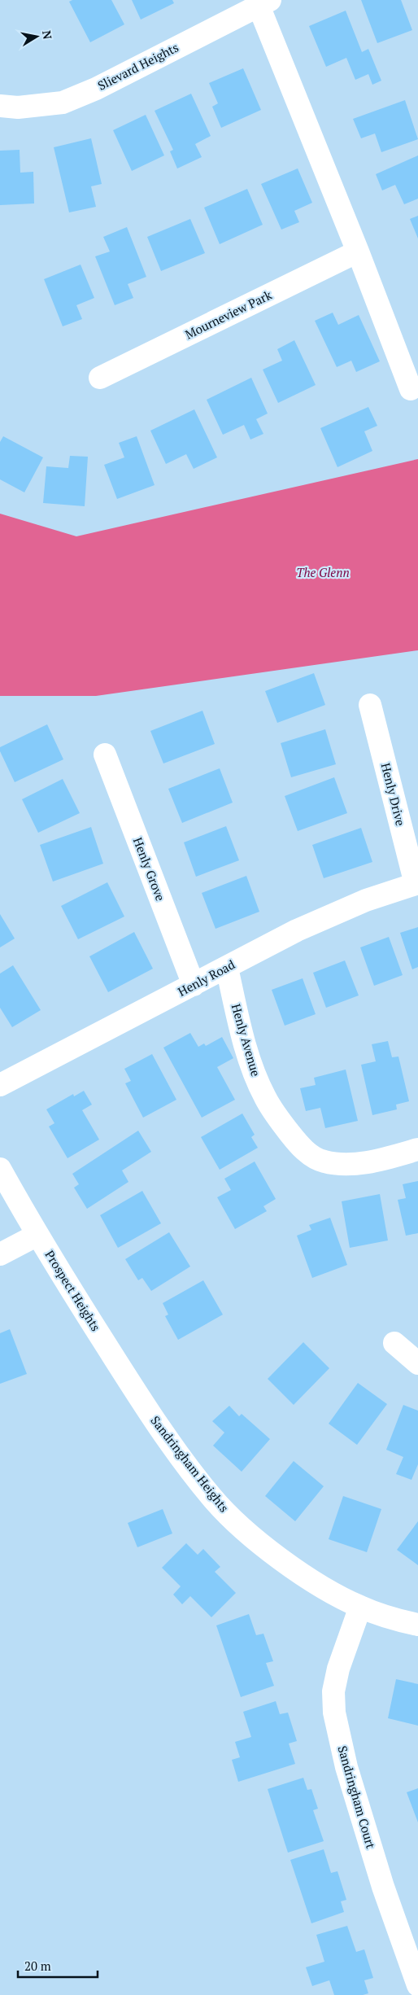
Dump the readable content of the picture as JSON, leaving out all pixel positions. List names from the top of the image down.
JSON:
{
  "streets": {
    "street": [
      "Slievard Heights",
      "Mourneview Park",
      "Henly Drive",
      "Henly Grove",
      "Henly Road",
      "Henly Avenue",
      "Prospect Heights",
      "Sandringham Heights",
      "Sandringham Court"
    ]
  },
  "crossings": [
    ["Henly Drive", "Henly Road"],
    ["Henly Grove", "Henly Road"],
    ["Henly Road", "Henly Avenue"],
    ["Prospect Heights", "Sandringham Heights"],
    ["Sandringham Heights", "Sandringham Court"]
  ],
  "parks": ["The Glenn"],
  "scale_bar": "20 m",
  "north": "right"
}
